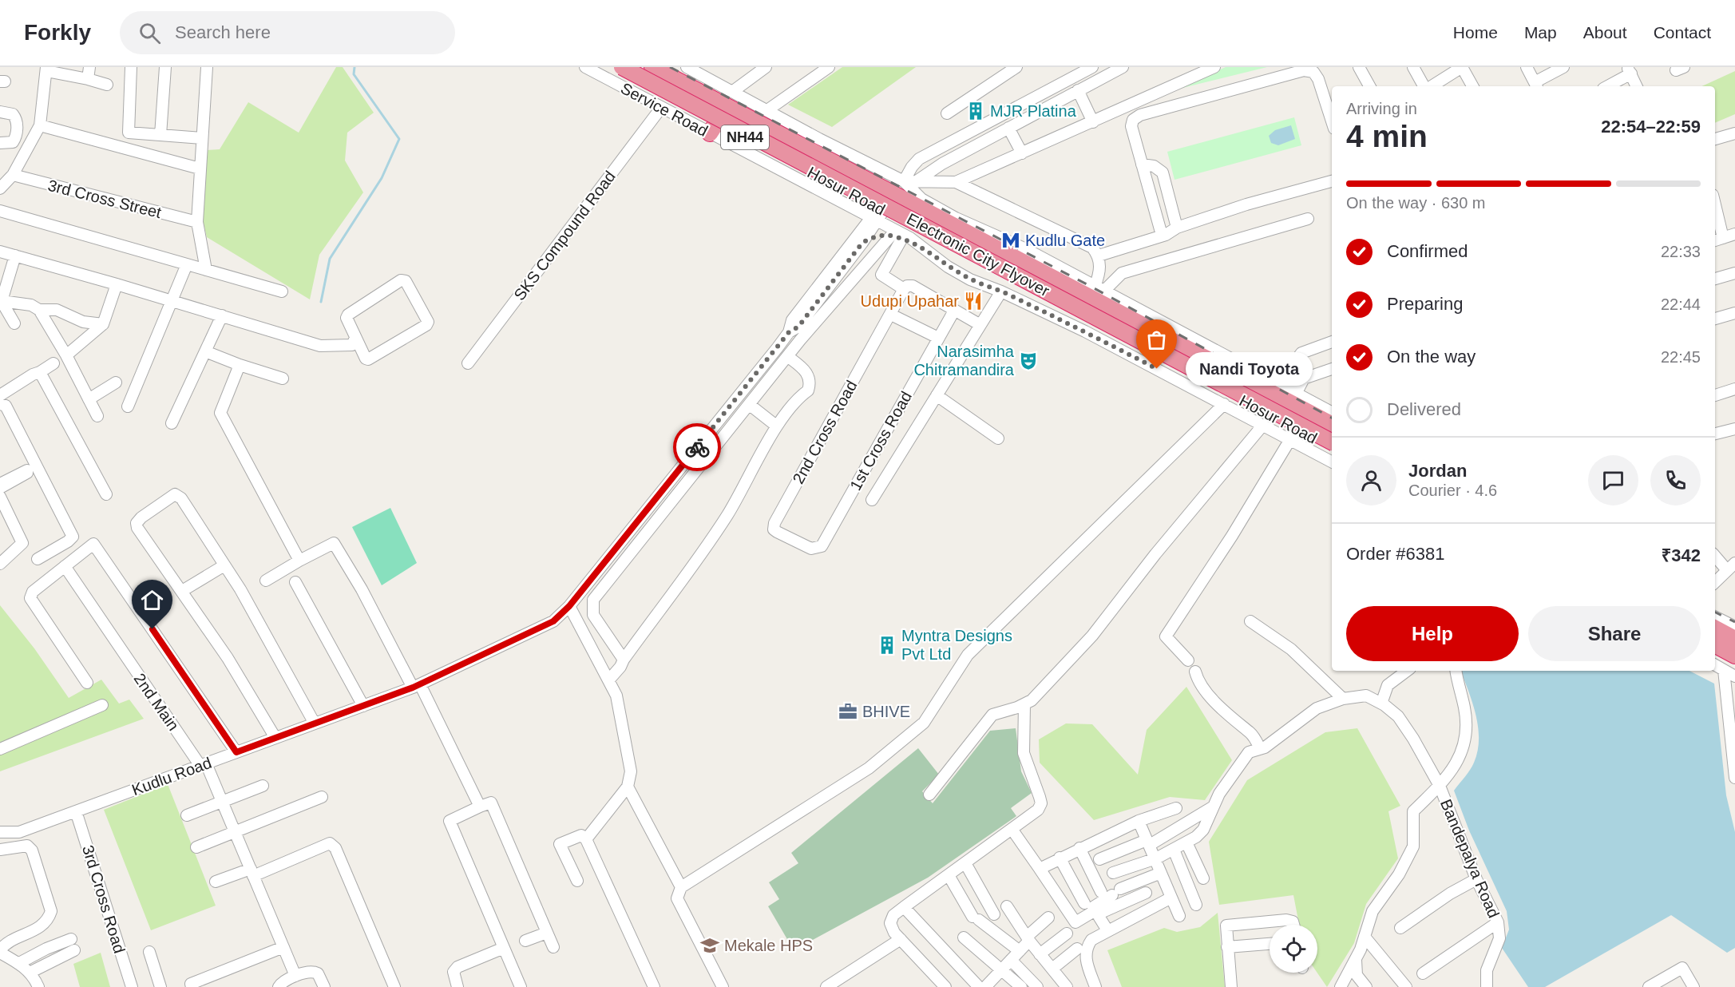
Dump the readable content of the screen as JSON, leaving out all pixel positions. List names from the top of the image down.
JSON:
{
  "streets": {
    "highway": ["NH44", "Hosur Road", "Electronic City Flyover"],
    "street": [
      "Service Road",
      "3rd Cross Street",
      "SKS Compound Road",
      "2nd Cross Road",
      "1st Cross Road",
      "2nd Main",
      "Kudlu Road",
      "Bandepalya Road",
      "3rd Cross Road"
    ]
  },
  "crossings": [
    ["Service Road", "Hosur Road"],
    ["Service Road", "SKS Compound Road"],
    ["Hosur Road", "Kudlu Road"],
    ["2nd Cross Road", "1st Cross Road"],
    ["2nd Main", "Kudlu Road"],
    ["Kudlu Road", "3rd Cross Road"]
  ],
  "places": {
    "building": ["MJR Platina", "Myntra Designs Pvt Ltd"],
    "metro station": ["Kudlu Gate"],
    "restaurant": ["Udupi Upahar"],
    "theatre": ["Narasimha Chitramandira"],
    "other": ["Nandi Toyota"],
    "office": ["BHIVE"],
    "school or university": ["Mekale HPS"]
  },
  "page": {
    "header": "Forkly",
    "search": "Search here",
    "nav": [
      "Home",
      "Map",
      "About",
      "Contact"
    ],
    "heading": ["4 min", "Arriving in", "22:54–22:59"],
    "panel": [
      "Jordan",
      "Courier · 4.6",
      "Order #6381",
      "₹342"
    ],
    "bar": "On the way · 630 m",
    "list": [
      ["Confirmed", "22:33"],
      ["Preparing", "22:44"],
      ["On the way", "22:45"],
      "Delivered"
    ],
    "bubble": "Nandi Toyota",
    "buttons": ["Help", "Share"]
  }
}
